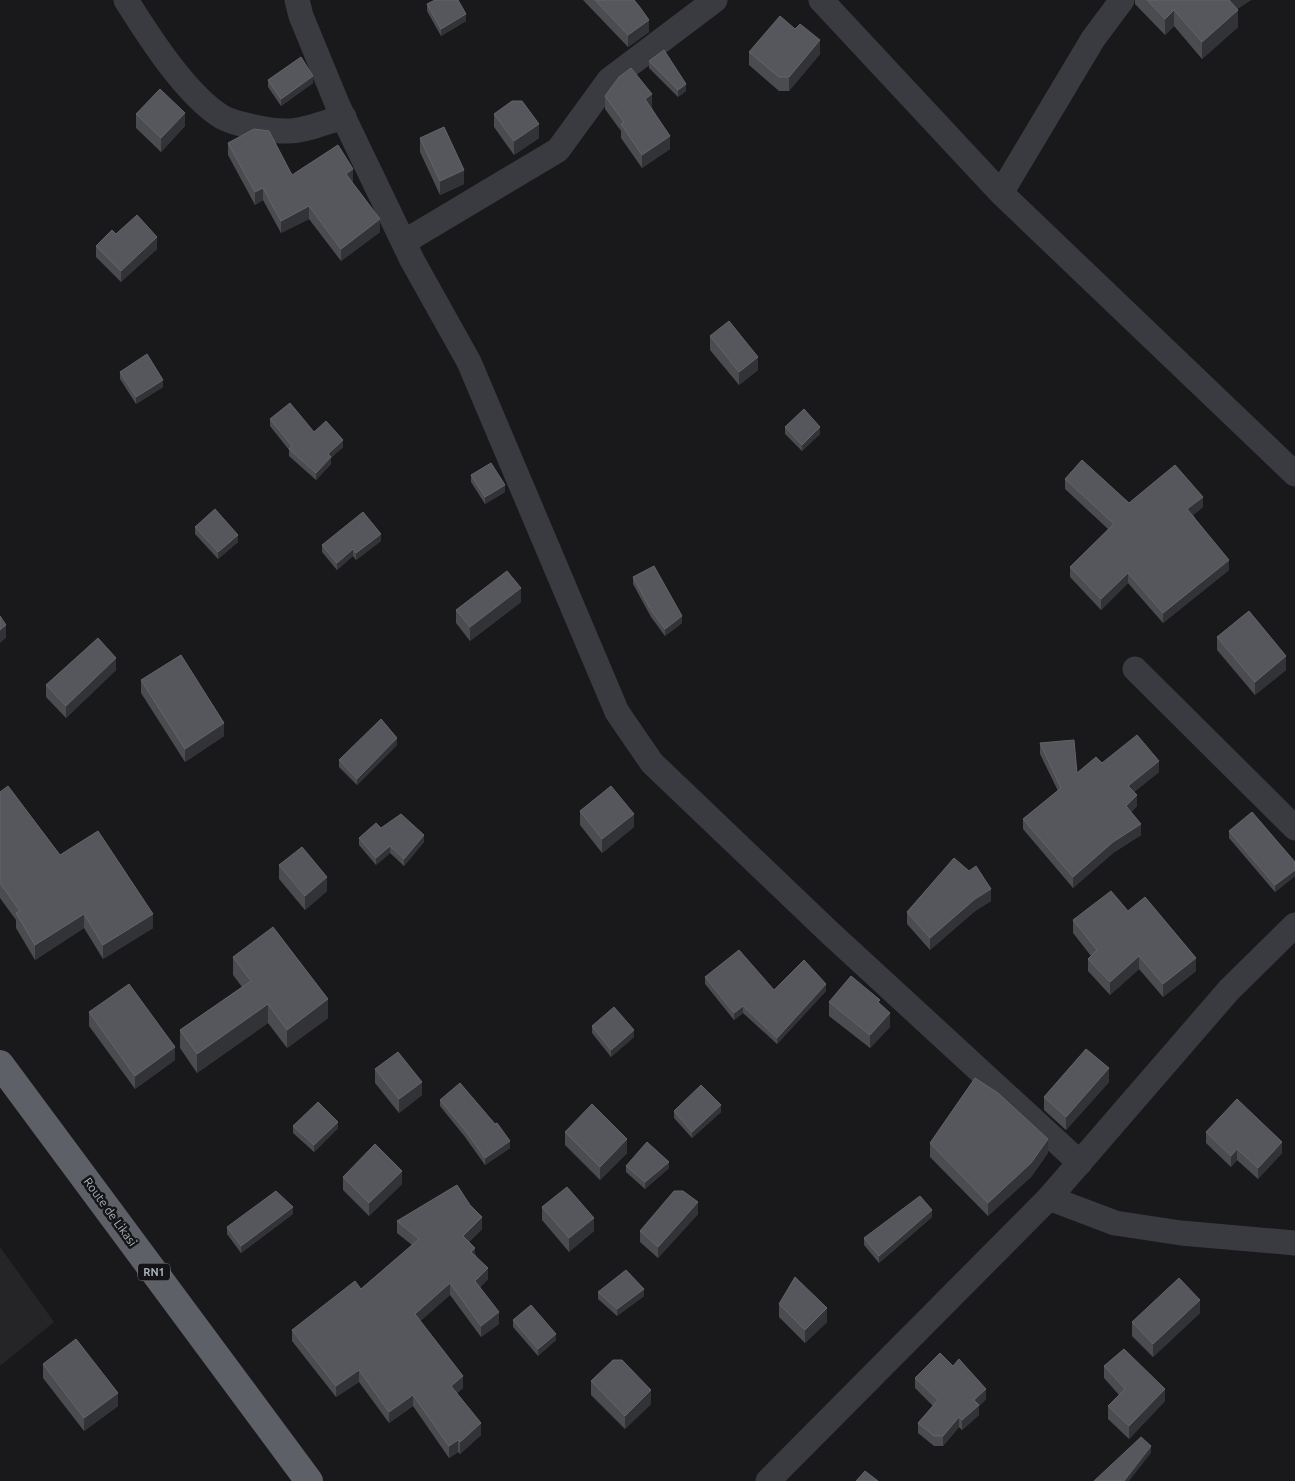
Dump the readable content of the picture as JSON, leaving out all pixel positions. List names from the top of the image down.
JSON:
{
  "streets": {
    "highway": ["Route de Likasi", "RN1"]
  }
}
